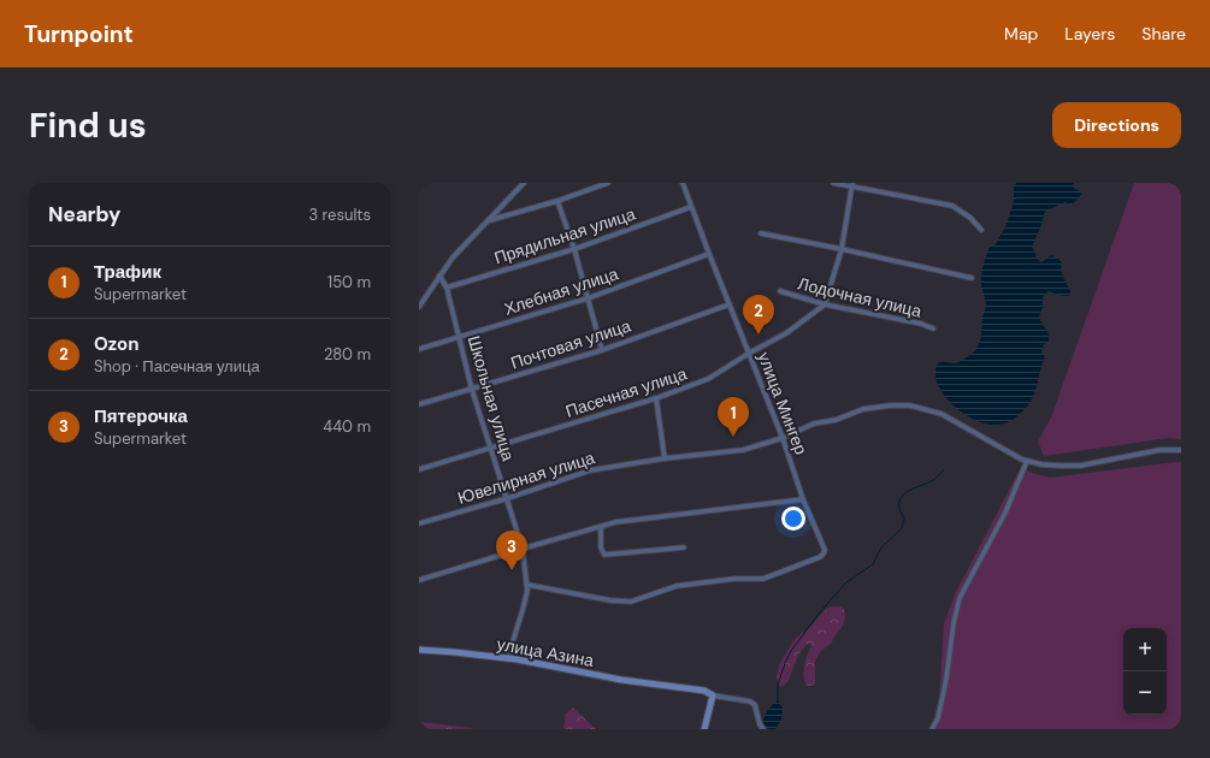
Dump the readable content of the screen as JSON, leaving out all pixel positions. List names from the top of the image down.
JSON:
{
  "streets": {
    "street": [
      "Прядильная улица",
      "Хлебная улица",
      "Лодочная улица",
      "Почтовая улица",
      "Пасечная улица",
      "Школьная улица",
      "улица Мингер",
      "Ювелирная улица",
      "улица Азина"
    ]
  },
  "crossings": [
    ["Прядильная улица", "Школьная улица"],
    ["Прядильная улица", "улица Мингер"],
    ["Хлебная улица", "Школьная улица"],
    ["Хлебная улица", "улица Мингер"],
    ["Лодочная улица", "Пасечная улица"],
    ["Почтовая улица", "Школьная улица"],
    ["Почтовая улица", "улица Мингер"],
    ["Пасечная улица", "Школьная улица"],
    ["Пасечная улица", "улица Мингер"],
    ["Школьная улица", "улица Мингер"],
    ["Школьная улица", "Ювелирная улица"],
    ["Школьная улица", "улица Азина"],
    ["улица Мингер", "Ювелирная улица"]
  ],
  "page": {
    "header": "Turnpoint",
    "nav": ["Map", "Layers", "Share"],
    "buttons": "Directions",
    "title": "Find us",
    "heading": ["Nearby", "3 results"],
    "list": [
      {
        "mark": "1",
        "name": "Трафик",
        "note": "Supermarket",
        "value": "150 m"
      },
      {
        "mark": "2",
        "name": "Ozon",
        "note": "Shop · Пасечная улица",
        "value": "280 m"
      },
      {
        "mark": "3",
        "name": "Пятерочка",
        "note": "Supermarket",
        "value": "440 m"
      }
    ],
    "pins": ["2", "1", "3"],
    "map_buttons": ["+", "−"]
  }
}
